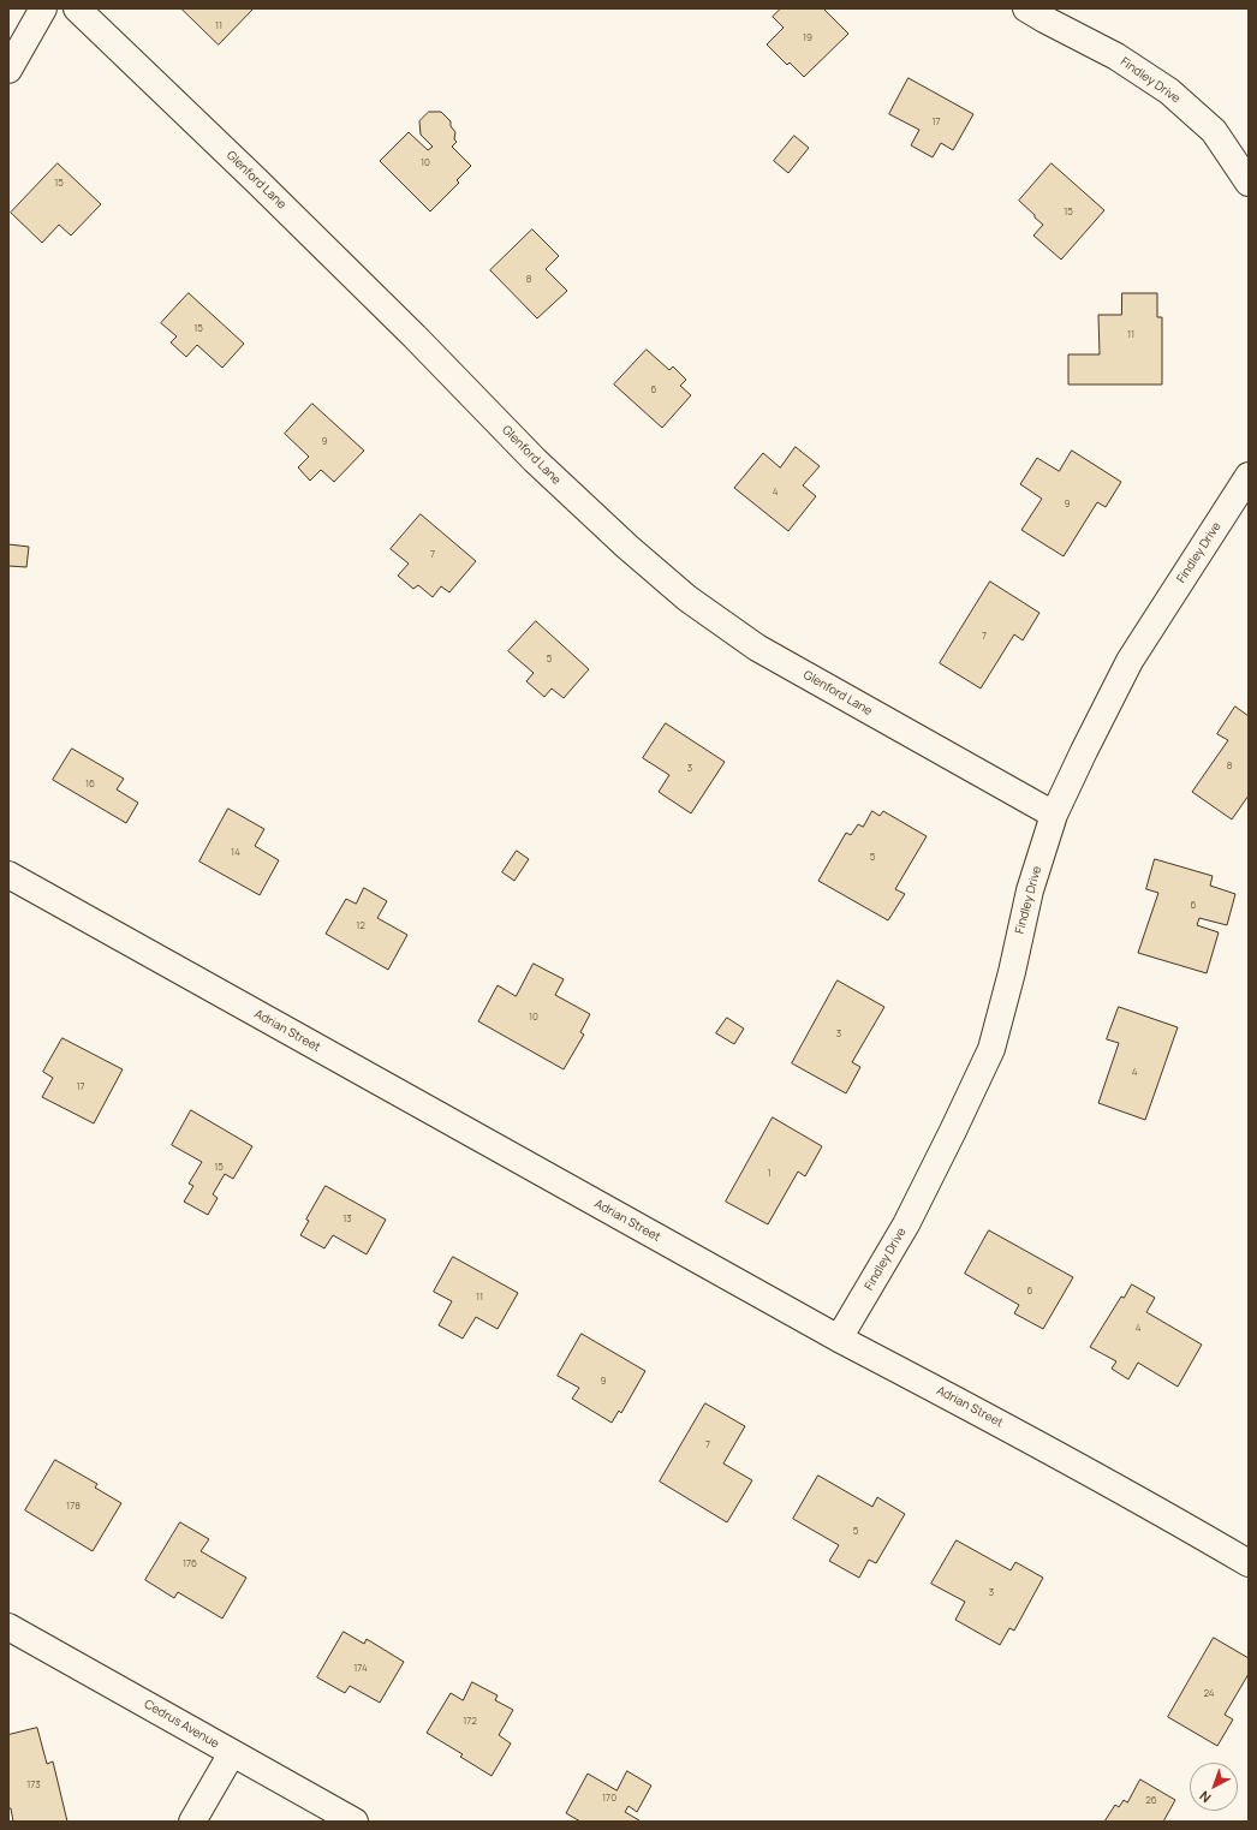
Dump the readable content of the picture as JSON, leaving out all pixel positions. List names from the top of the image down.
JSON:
{
  "streets": {
    "street": [
      "Findley Drive",
      "Glenford Lane",
      "Adrian Street",
      "Cedrus Avenue"
    ]
  },
  "crossings": [
    ["Findley Drive", "Glenford Lane"],
    ["Findley Drive", "Adrian Street"]
  ],
  "house_numbers": [
    "11",
    "19",
    "17",
    "10",
    "15",
    "15",
    "8",
    "15",
    "11",
    "6",
    "9",
    "4",
    "9",
    "7",
    "7",
    "5",
    "8",
    "3",
    "16",
    "14",
    "5",
    "6",
    "12",
    "10",
    "3",
    "4",
    "17",
    "15",
    "1",
    "13",
    "6",
    "11",
    "4",
    "9",
    "7",
    "178",
    "5",
    "176",
    "3",
    "174",
    "24",
    "172",
    "173",
    "170",
    "26"
  ],
  "north": "bottom left"
}
